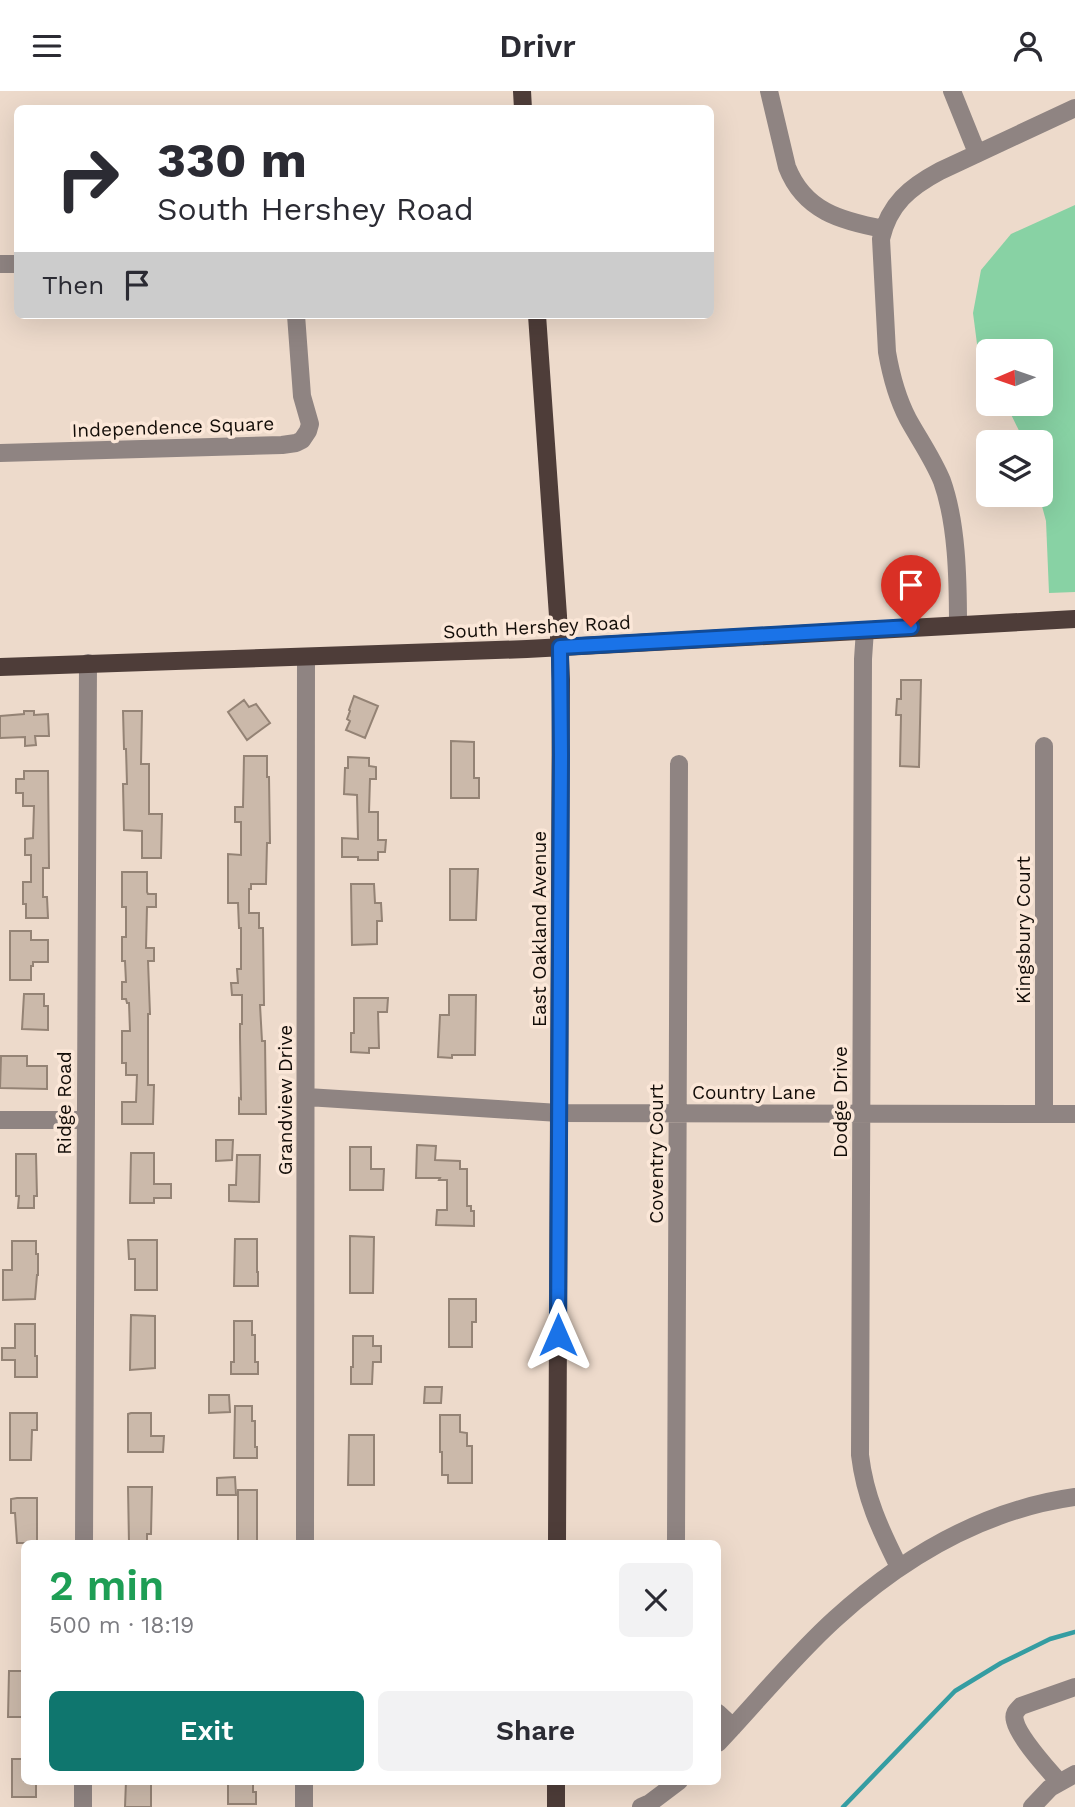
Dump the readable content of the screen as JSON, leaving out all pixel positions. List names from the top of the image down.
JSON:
{
  "streets": {
    "main road": ["South Hershey Road", "East Oakland Avenue"],
    "street": [
      "Independence Square",
      "Kingsbury Court",
      "Country Lane",
      "Grandview Drive",
      "Dodge Drive",
      "Ridge Road",
      "Coventry Court"
    ]
  },
  "crossings": [
    ["South Hershey Road", "East Oakland Avenue"],
    ["South Hershey Road", "Grandview Drive"],
    ["South Hershey Road", "Dodge Drive"],
    ["South Hershey Road", "Ridge Road"],
    ["East Oakland Avenue", "Country Lane"],
    ["Kingsbury Court", "Country Lane"],
    ["Country Lane", "Grandview Drive"],
    ["Country Lane", "Dodge Drive"],
    ["Country Lane", "Coventry Court"]
  ],
  "north": "left",
  "page": {
    "header": "Drivr",
    "turn": ["330 m", "South Hershey Road"],
    "then": "Then",
    "heading": ["2 min", "500 m · 18:19"],
    "buttons": ["Exit", "Share"]
  }
}
